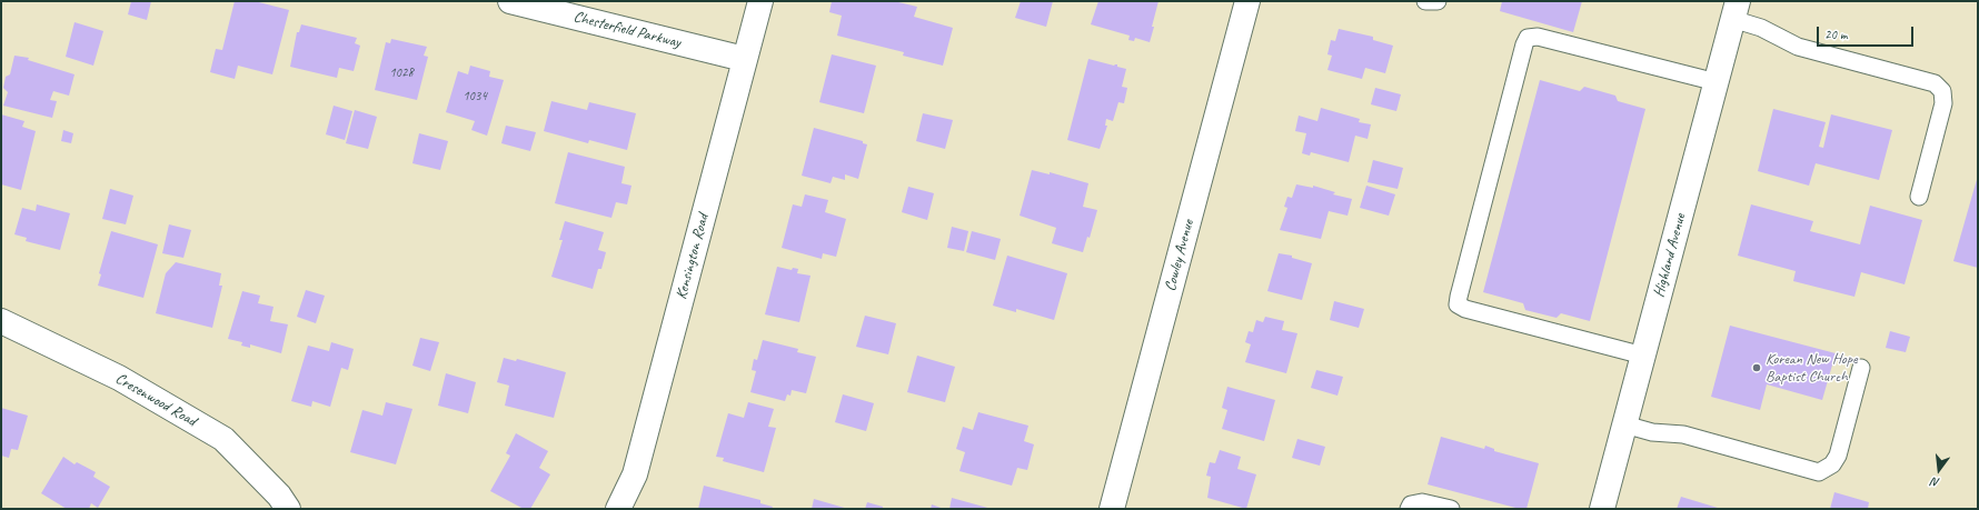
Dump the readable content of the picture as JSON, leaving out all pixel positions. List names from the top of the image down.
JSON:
{
  "streets": {
    "street": [
      "Chesterfield Parkway",
      "Cowley Avenue",
      "Highland Avenue",
      "Kensington Road",
      "Cresenwood Road"
    ]
  },
  "crossings": [
    ["Chesterfield Parkway", "Kensington Road"]
  ],
  "places": ["Korean New Hope Baptist Church"],
  "house_numbers": ["1028", "1034"],
  "scale_bar": "20 m",
  "north": "bottom"
}
